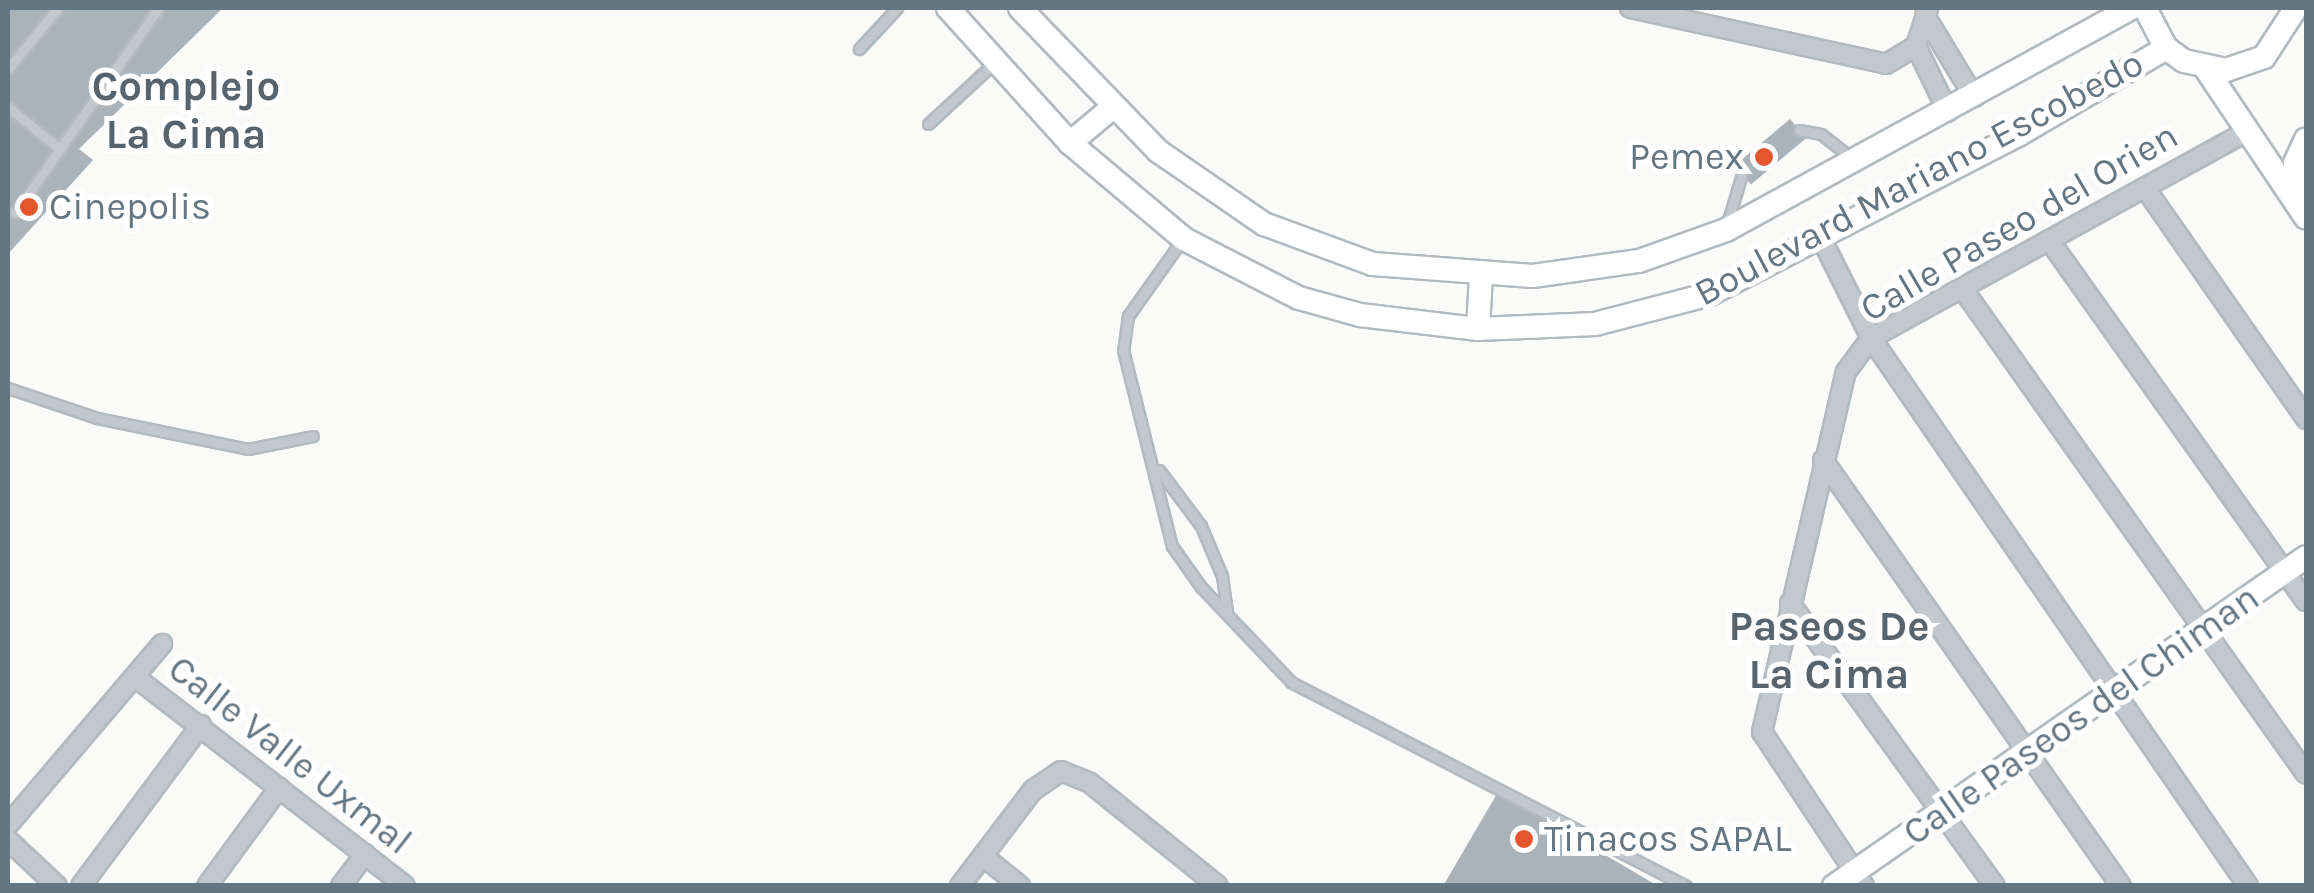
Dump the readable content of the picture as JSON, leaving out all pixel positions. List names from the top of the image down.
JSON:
{
  "streets": {
    "street": [
      "Boulevard Mariano Escobedo",
      "Calle Paseo del Orien",
      "Calle Paseos del Chiman",
      "Calle Valle Uxmal"
    ]
  },
  "crossings": [
    ["Calle Paseo del Orien", "Calle Paseos del Chiman"]
  ],
  "districts": ["Complejo La Cima", "Paseos De La Cima"],
  "places": ["Pemex", "Cinepolis", "Tinacos SAPAL"]
}
